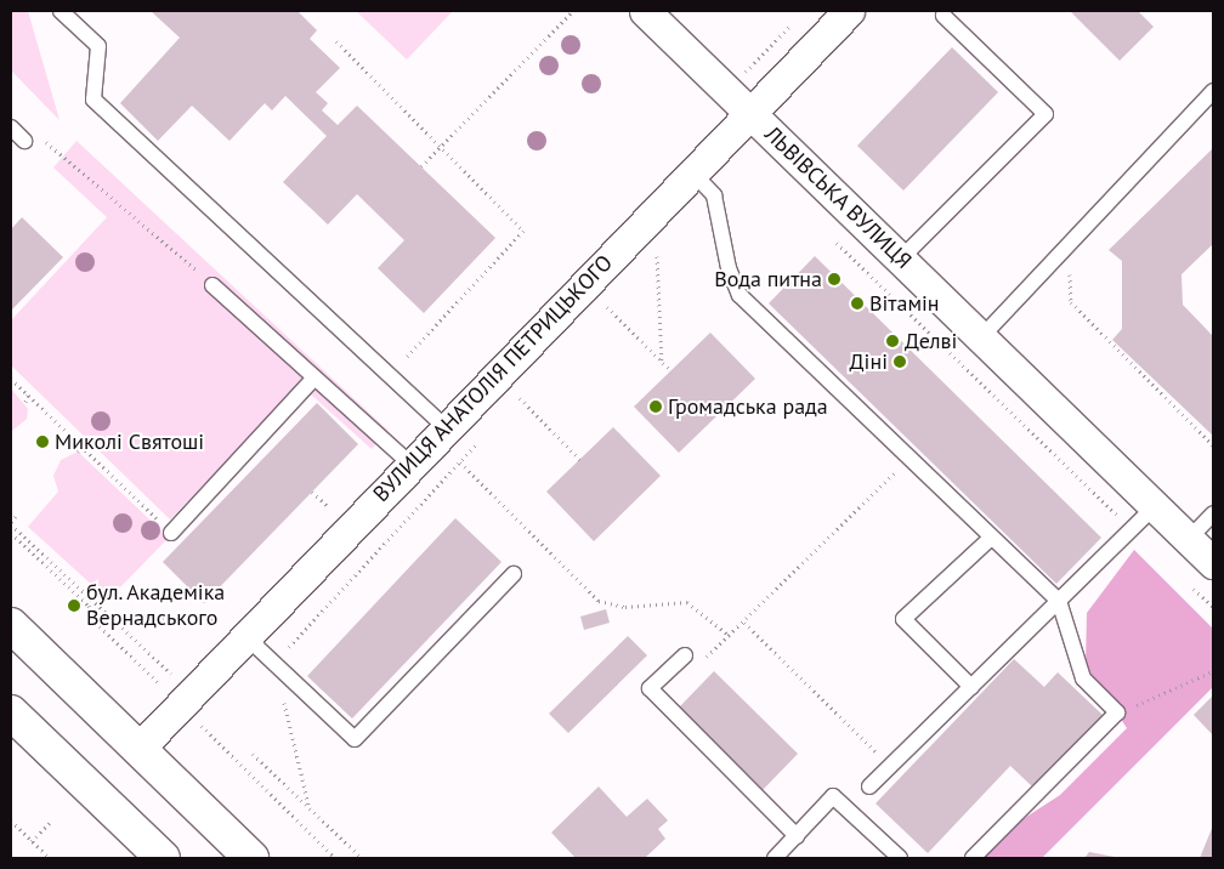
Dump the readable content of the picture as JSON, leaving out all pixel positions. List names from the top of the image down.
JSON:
{
  "streets": {
    "street": ["ЛЬВІВСЬКА ВУЛИЦЯ", "ВУЛИЦЯ АНАТОЛІЯ ПЕТРИЦЬКОГО"]
  },
  "crossings": [
    ["ЛЬВІВСЬКА ВУЛИЦЯ", "ВУЛИЦЯ АНАТОЛІЯ ПЕТРИЦЬКОГО"]
  ],
  "places": [
    "Вода питна",
    "Вітамін",
    "Делві",
    "Діні",
    "Громадська рада",
    "Миколі Святоші",
    "бул. Академіка Вернадського"
  ]
}
